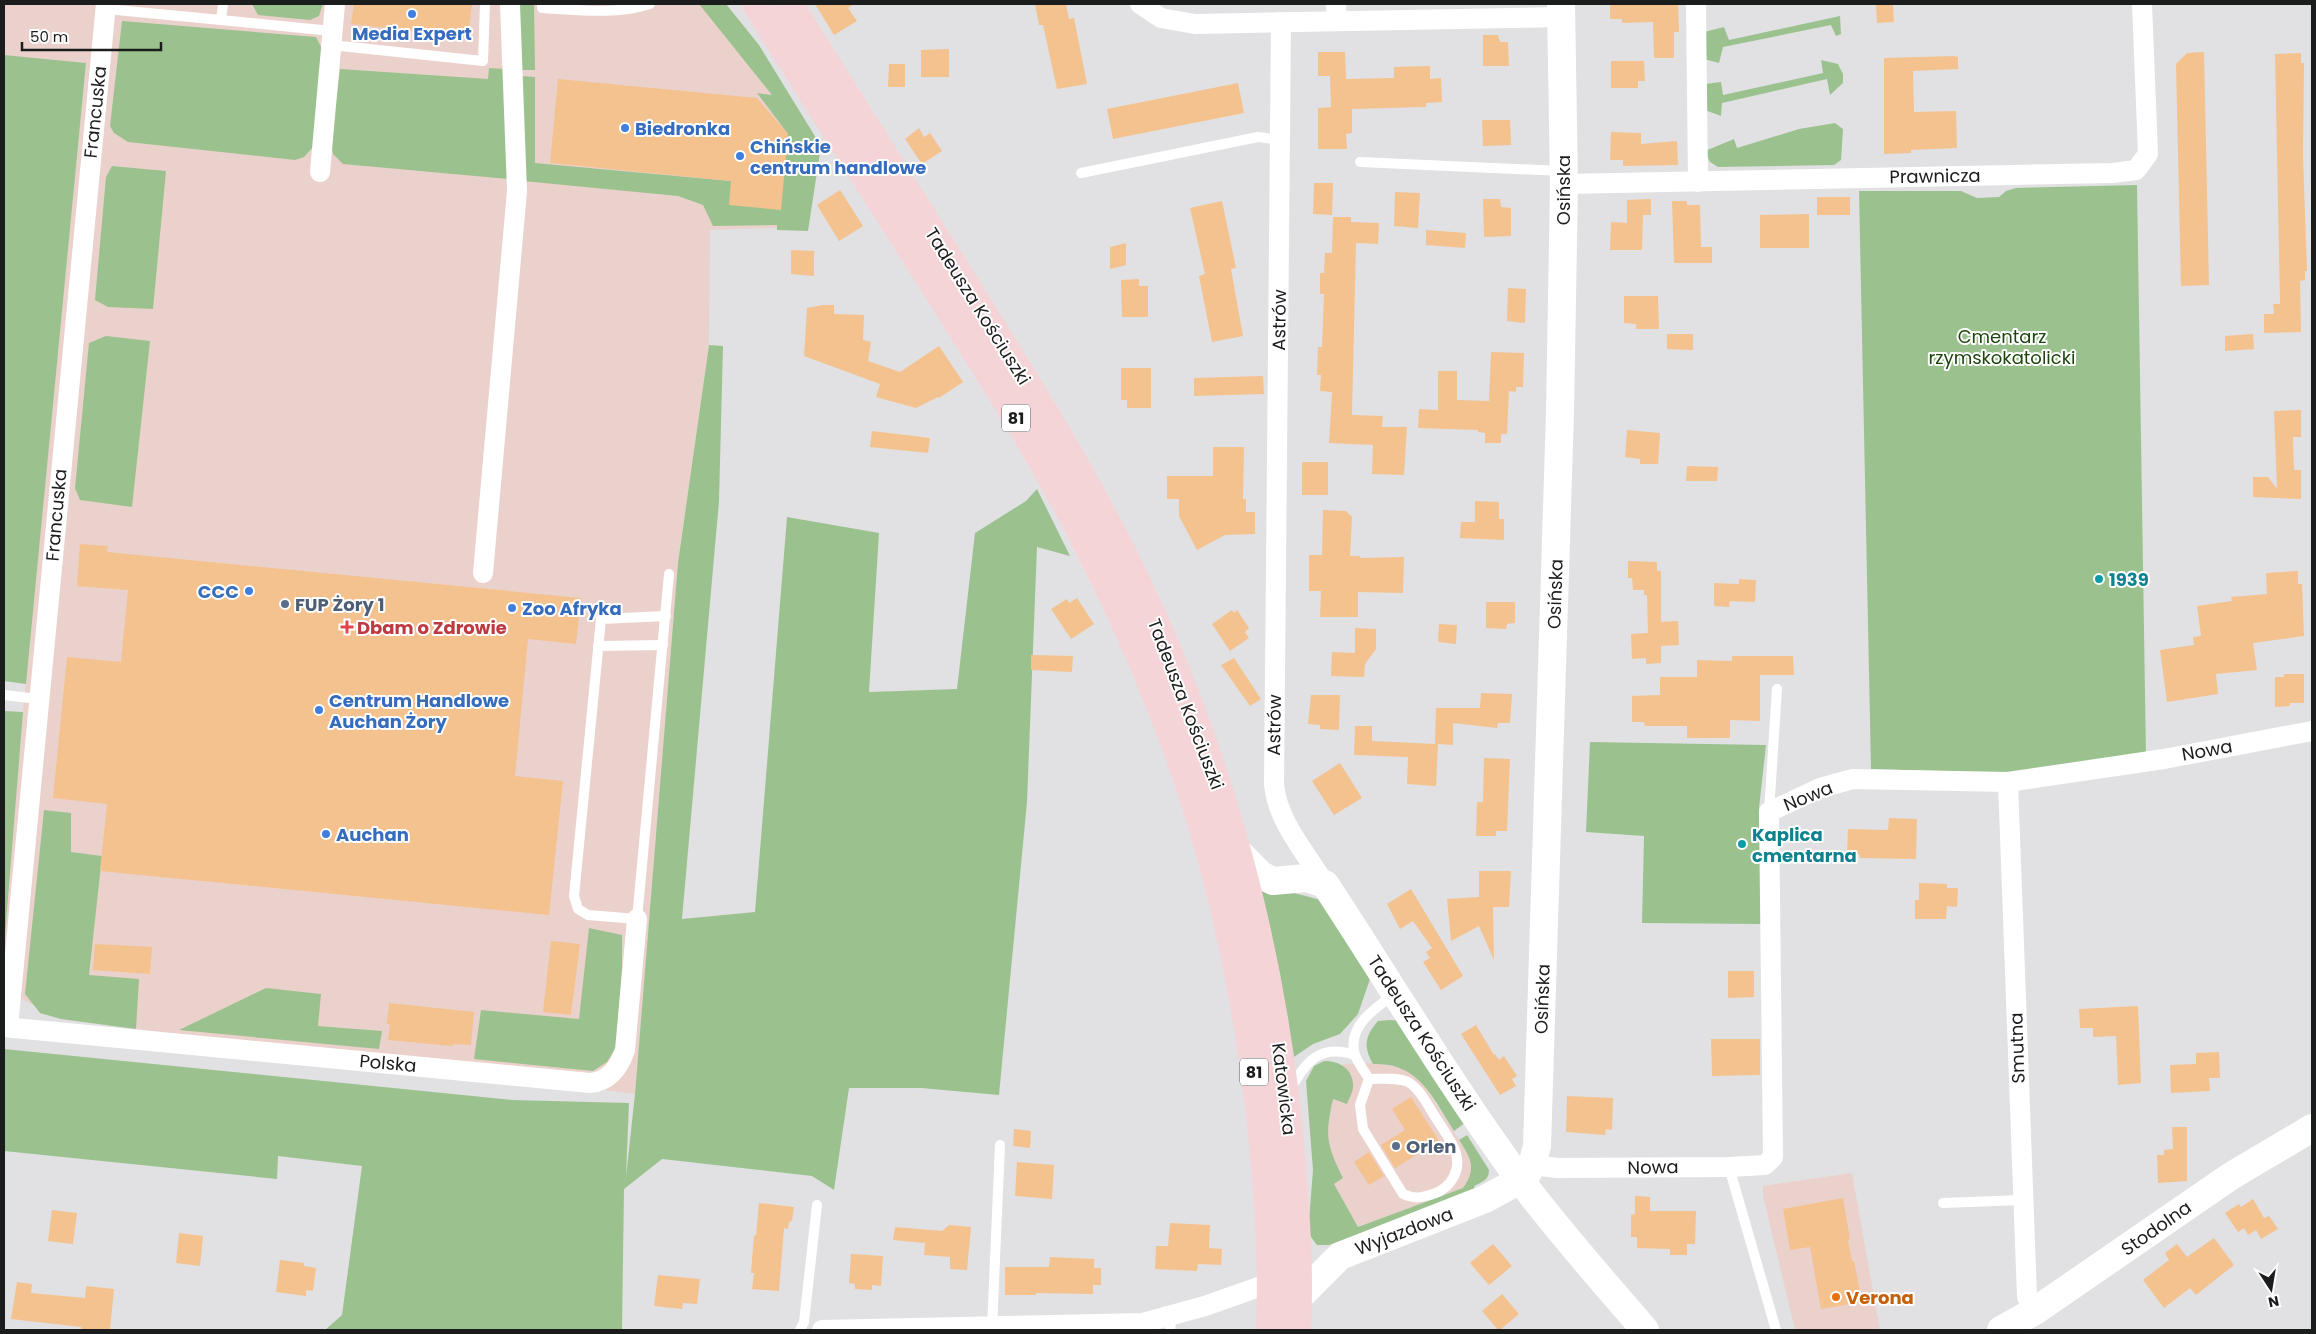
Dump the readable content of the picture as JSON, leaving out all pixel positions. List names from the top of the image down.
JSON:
{
  "streets": {
    "main road": ["Tadeusza Kościuszki", "81", "Katowicka"],
    "street": [
      "Francuska",
      "Prawnicza",
      "Osińska",
      "Astrów",
      "Nowa",
      "Smutna",
      "Polska",
      "Stodolna",
      "Wyjazdowa"
    ]
  },
  "crossings": [
    ["Francuska", "Polska"],
    ["Prawnicza", "Osińska"],
    ["Osińska", "Tadeusza Kościuszki"],
    ["Osińska", "Nowa"],
    ["Osińska", "Wyjazdowa"],
    ["Tadeusza Kościuszki", "Astrów"],
    ["Tadeusza Kościuszki", "Nowa"],
    ["Tadeusza Kościuszki", "Katowicka"],
    ["Tadeusza Kościuszki", "Wyjazdowa"],
    ["Nowa", "Smutna"],
    ["Nowa", "Wyjazdowa"],
    ["Smutna", "Stodolna"],
    ["Katowicka", "Wyjazdowa"]
  ],
  "parks": ["Cmentarz rzymskokatolicki"],
  "places": {
    "other": [
      "Media Expert",
      "Biedronka",
      "Chińskie centrum handlowe",
      "1939",
      "CCC",
      "FUP Żory 1",
      "Zoo Afryka",
      "Centrum Handlowe Auchan Żory",
      "Auchan",
      "Kaplica cmentarna",
      "Orlen",
      "Verona"
    ],
    "health": ["Dbam o Zdrowie"]
  },
  "scale_bar": "50 m",
  "north": "bottom"
}
